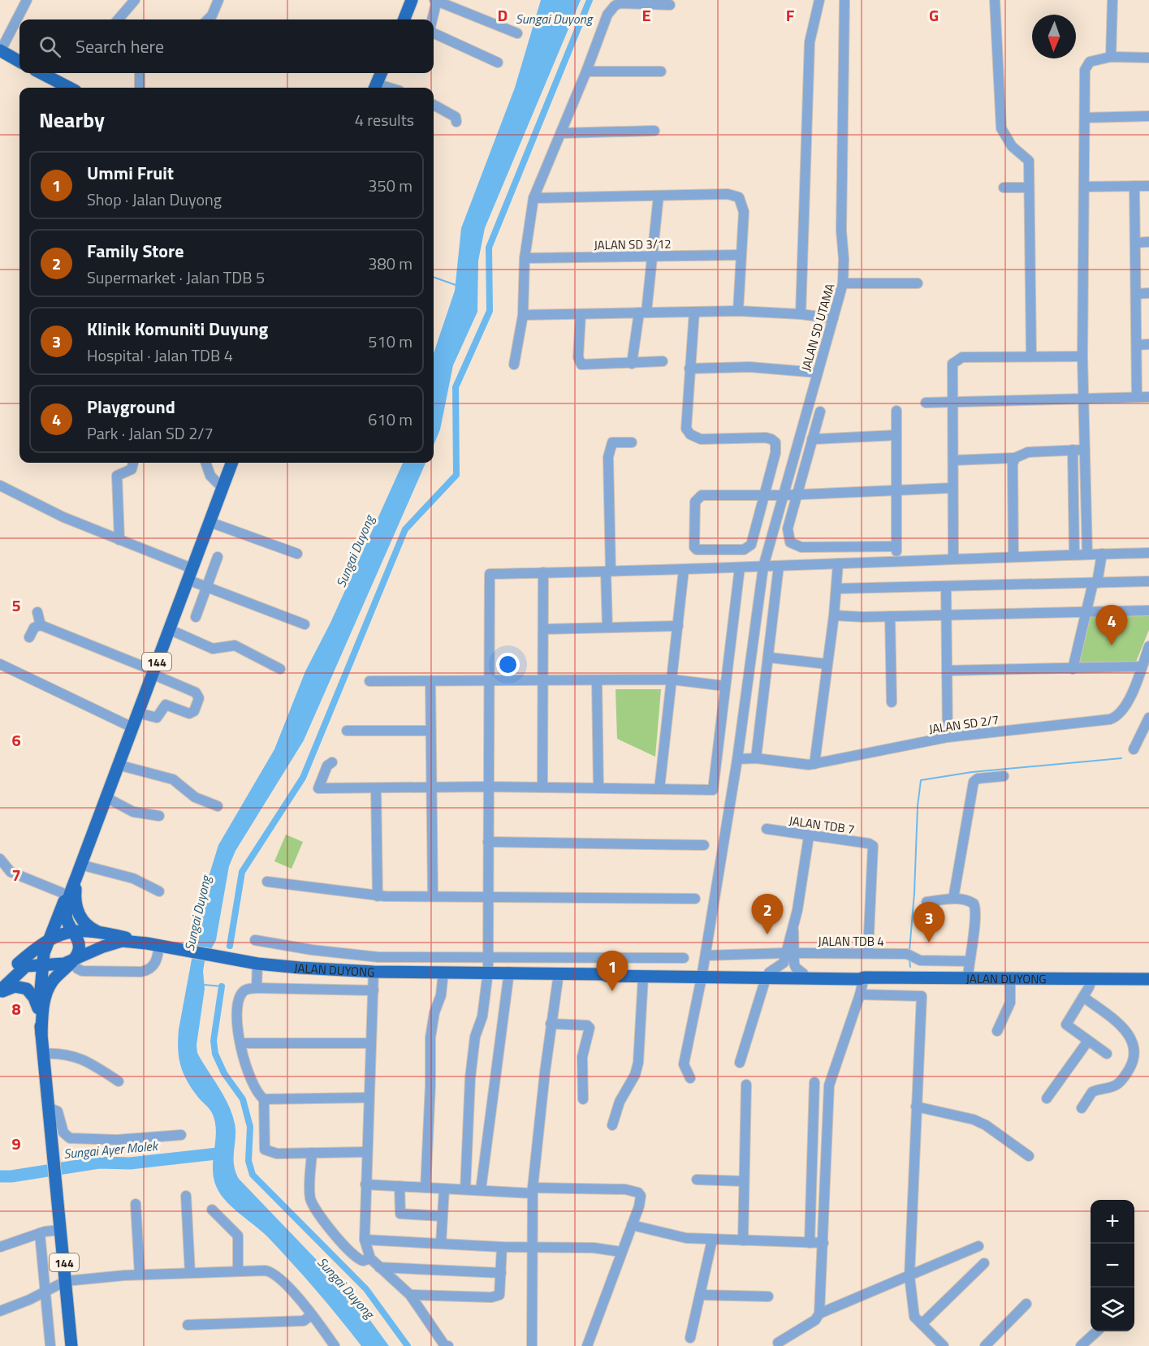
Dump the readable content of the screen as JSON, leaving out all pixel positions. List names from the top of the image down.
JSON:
{
  "streets": {
    "main road": ["144", "JALAN DUYONG"],
    "street": [
      "JALAN SD 3/12",
      "JALAN SD UTAMA",
      "JALAN SD 2/7",
      "JALAN TDB 7",
      "JALAN TDB 4"
    ]
  },
  "crossings": [
    ["JALAN SD UTAMA", "JALAN SD 2/7"],
    ["JALAN SD UTAMA", "JALAN DUYONG"],
    ["144", "JALAN DUYONG"],
    ["JALAN TDB 7", "JALAN TDB 4"]
  ],
  "water": ["Sungai Duyong", "Sungai Ayer Molek"],
  "north": "bottom",
  "page": {
    "search": "Search here",
    "heading": ["Nearby", "4 results"],
    "list": [
      {
        "mark": "1",
        "name": "Ummi Fruit",
        "note": "Shop · Jalan Duyong",
        "value": "350 m"
      },
      {
        "mark": "2",
        "name": "Family Store",
        "note": "Supermarket · Jalan TDB 5",
        "value": "380 m"
      },
      {
        "mark": "3",
        "name": "Klinik Komuniti Duyung",
        "note": "Hospital · Jalan TDB 4",
        "value": "510 m"
      },
      {
        "mark": "4",
        "name": "Playground",
        "note": "Park · Jalan SD 2/7",
        "value": "610 m"
      }
    ],
    "pins": [
      "4",
      "2",
      "3",
      "1"
    ],
    "map_buttons": ["+", "−"]
  },
  "grid": {
    "columns": [
      "D",
      "E",
      "F",
      "G"
    ],
    "rows": [
      "5",
      "6",
      "7",
      "8",
      "9"
    ]
  }
}
